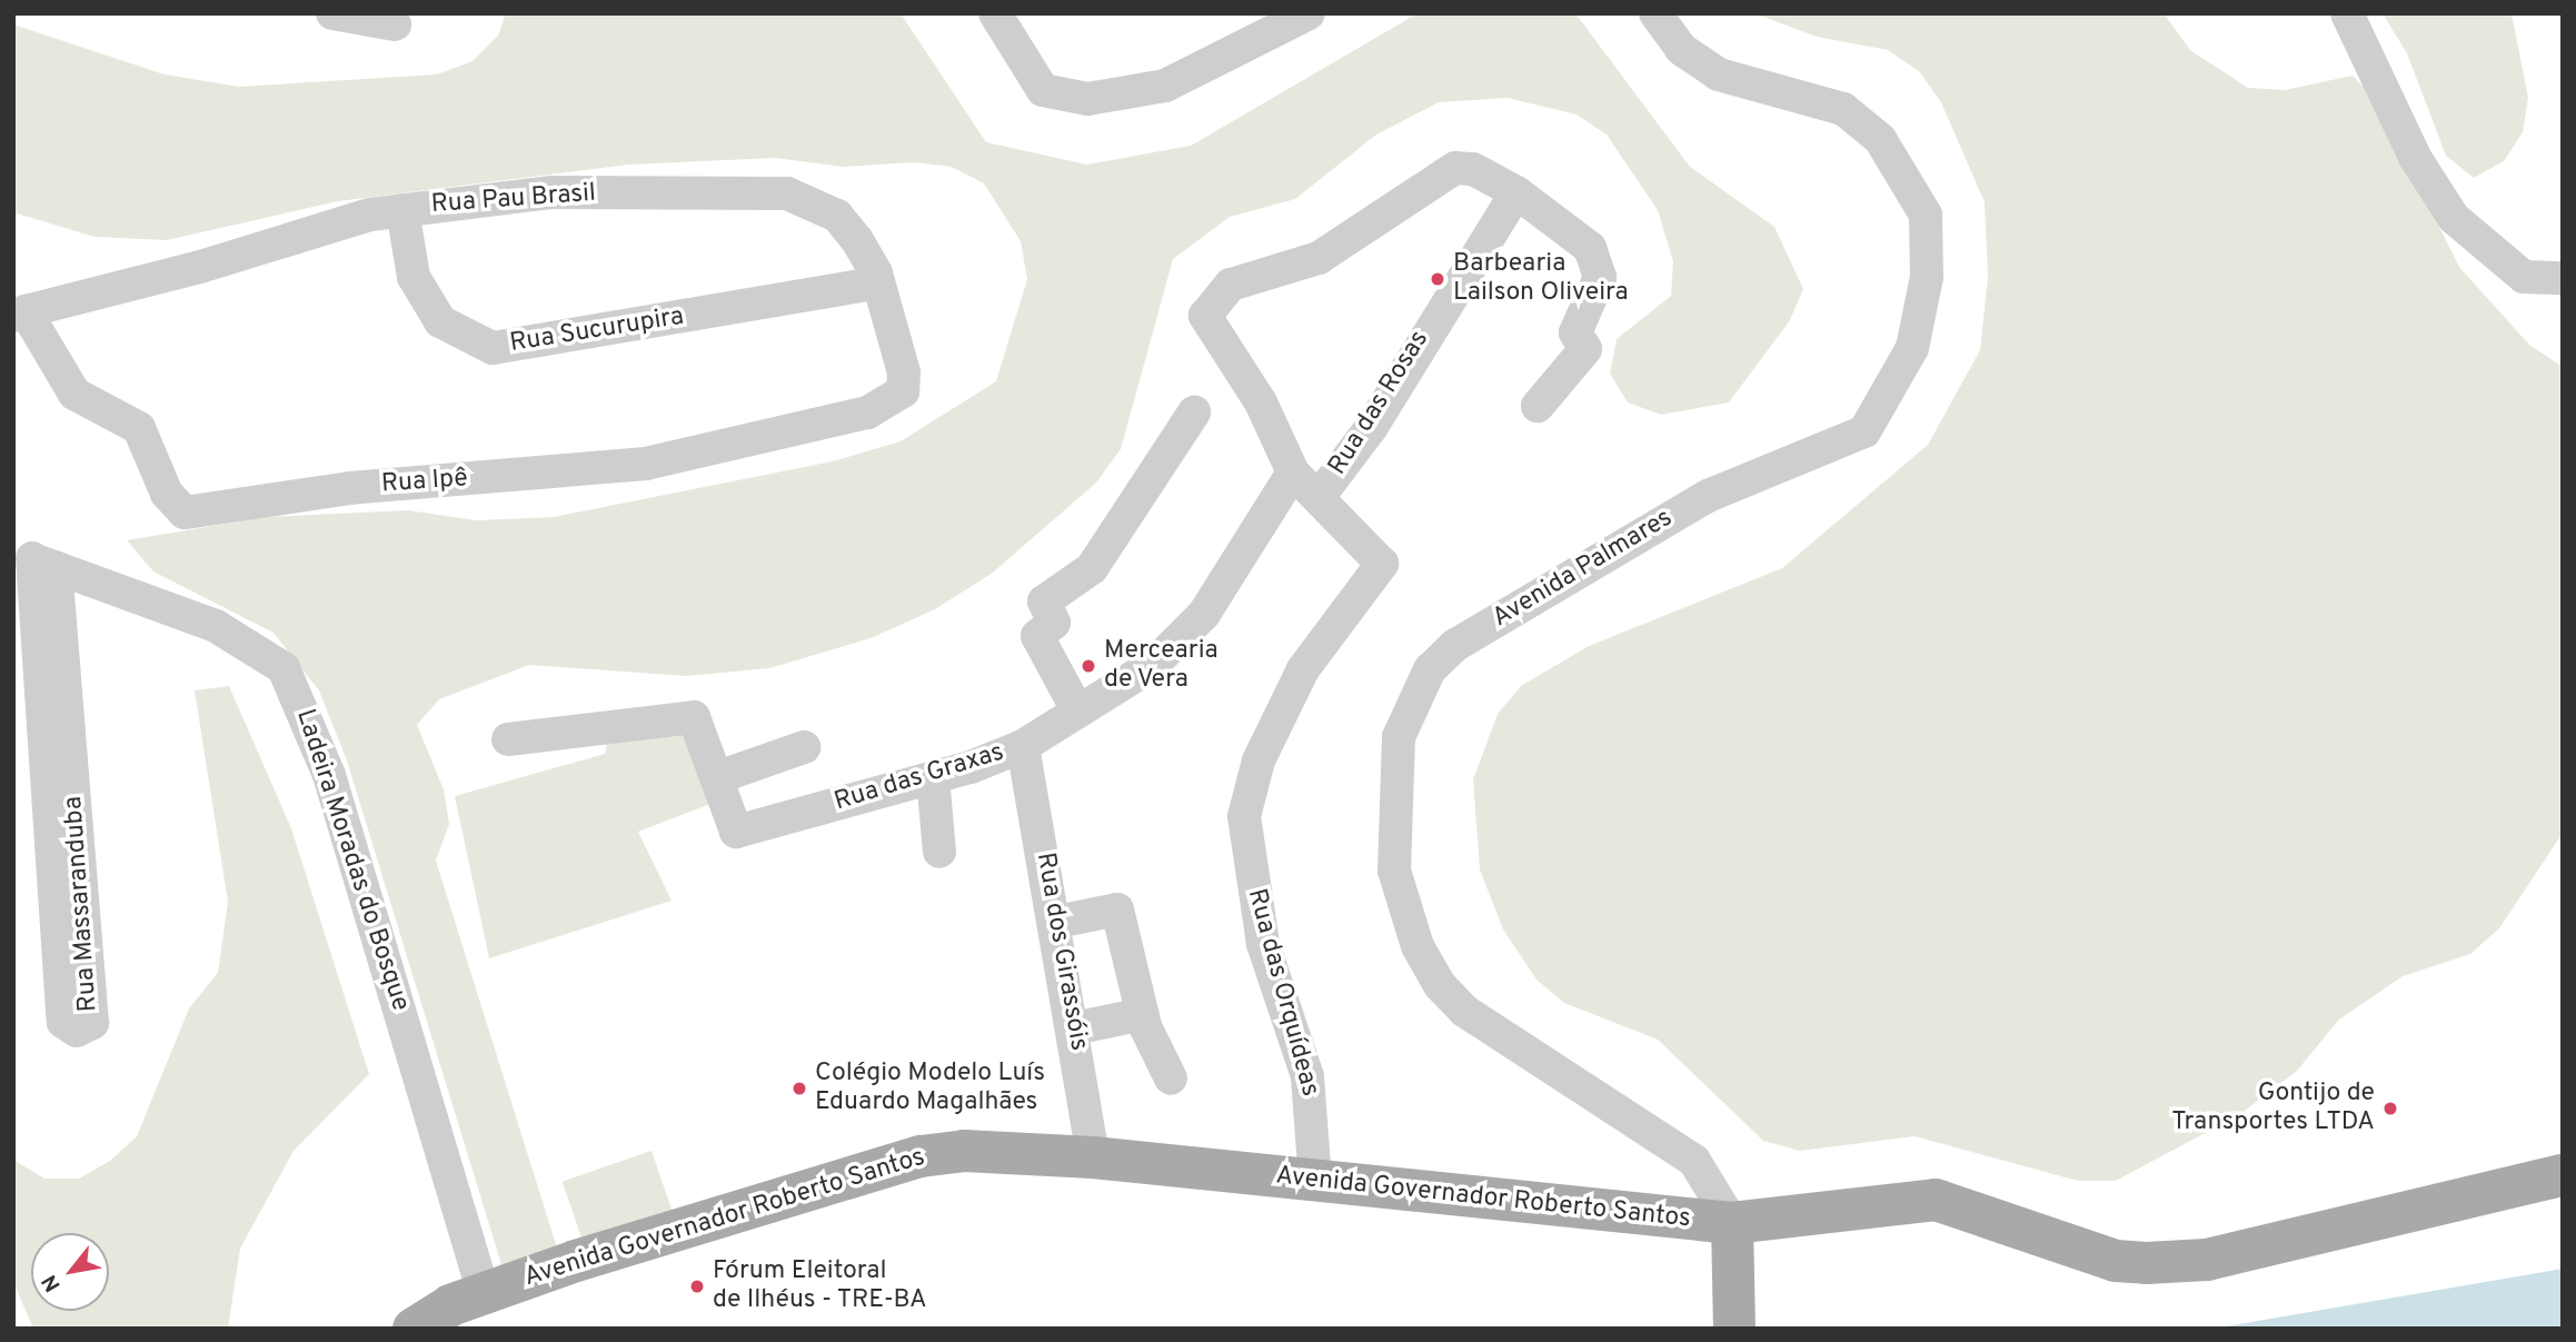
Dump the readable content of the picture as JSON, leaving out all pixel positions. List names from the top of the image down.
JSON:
{
  "streets": {
    "main road": ["Avenida Governador Roberto Santos"],
    "street": [
      "Rua Pau Brasil",
      "Rua Sucurupira",
      "Rua das Rosas",
      "Rua Ipê",
      "Avenida Palmares",
      "Rua das Graxas",
      "Ladeira Moradas do Bosque",
      "Rua Massaranduba",
      "Rua dos Girassóis",
      "Rua das Orquídeas"
    ]
  },
  "crossings": [
    ["Rua Pau Brasil", "Rua Sucurupira"],
    ["Rua Pau Brasil", "Rua Ipê"],
    ["Rua das Rosas", "Rua das Orquídeas"],
    ["Avenida Palmares", "Avenida Governador Roberto Santos"],
    ["Rua das Graxas", "Rua dos Girassóis"],
    ["Ladeira Moradas do Bosque", "Rua Massaranduba"],
    ["Ladeira Moradas do Bosque", "Avenida Governador Roberto Santos"],
    ["Rua dos Girassóis", "Avenida Governador Roberto Santos"],
    ["Rua das Orquídeas", "Avenida Governador Roberto Santos"]
  ],
  "places": [
    "Barbearia Lailson Oliveira",
    "Mercearia de Vera",
    "Colégio Modelo Luís Eduardo Magalhães",
    "Gontijo de Transportes LTDA",
    "Fórum Eleitoral de Ilhéus - TRE-BA"
  ],
  "north": "bottom left"
}
